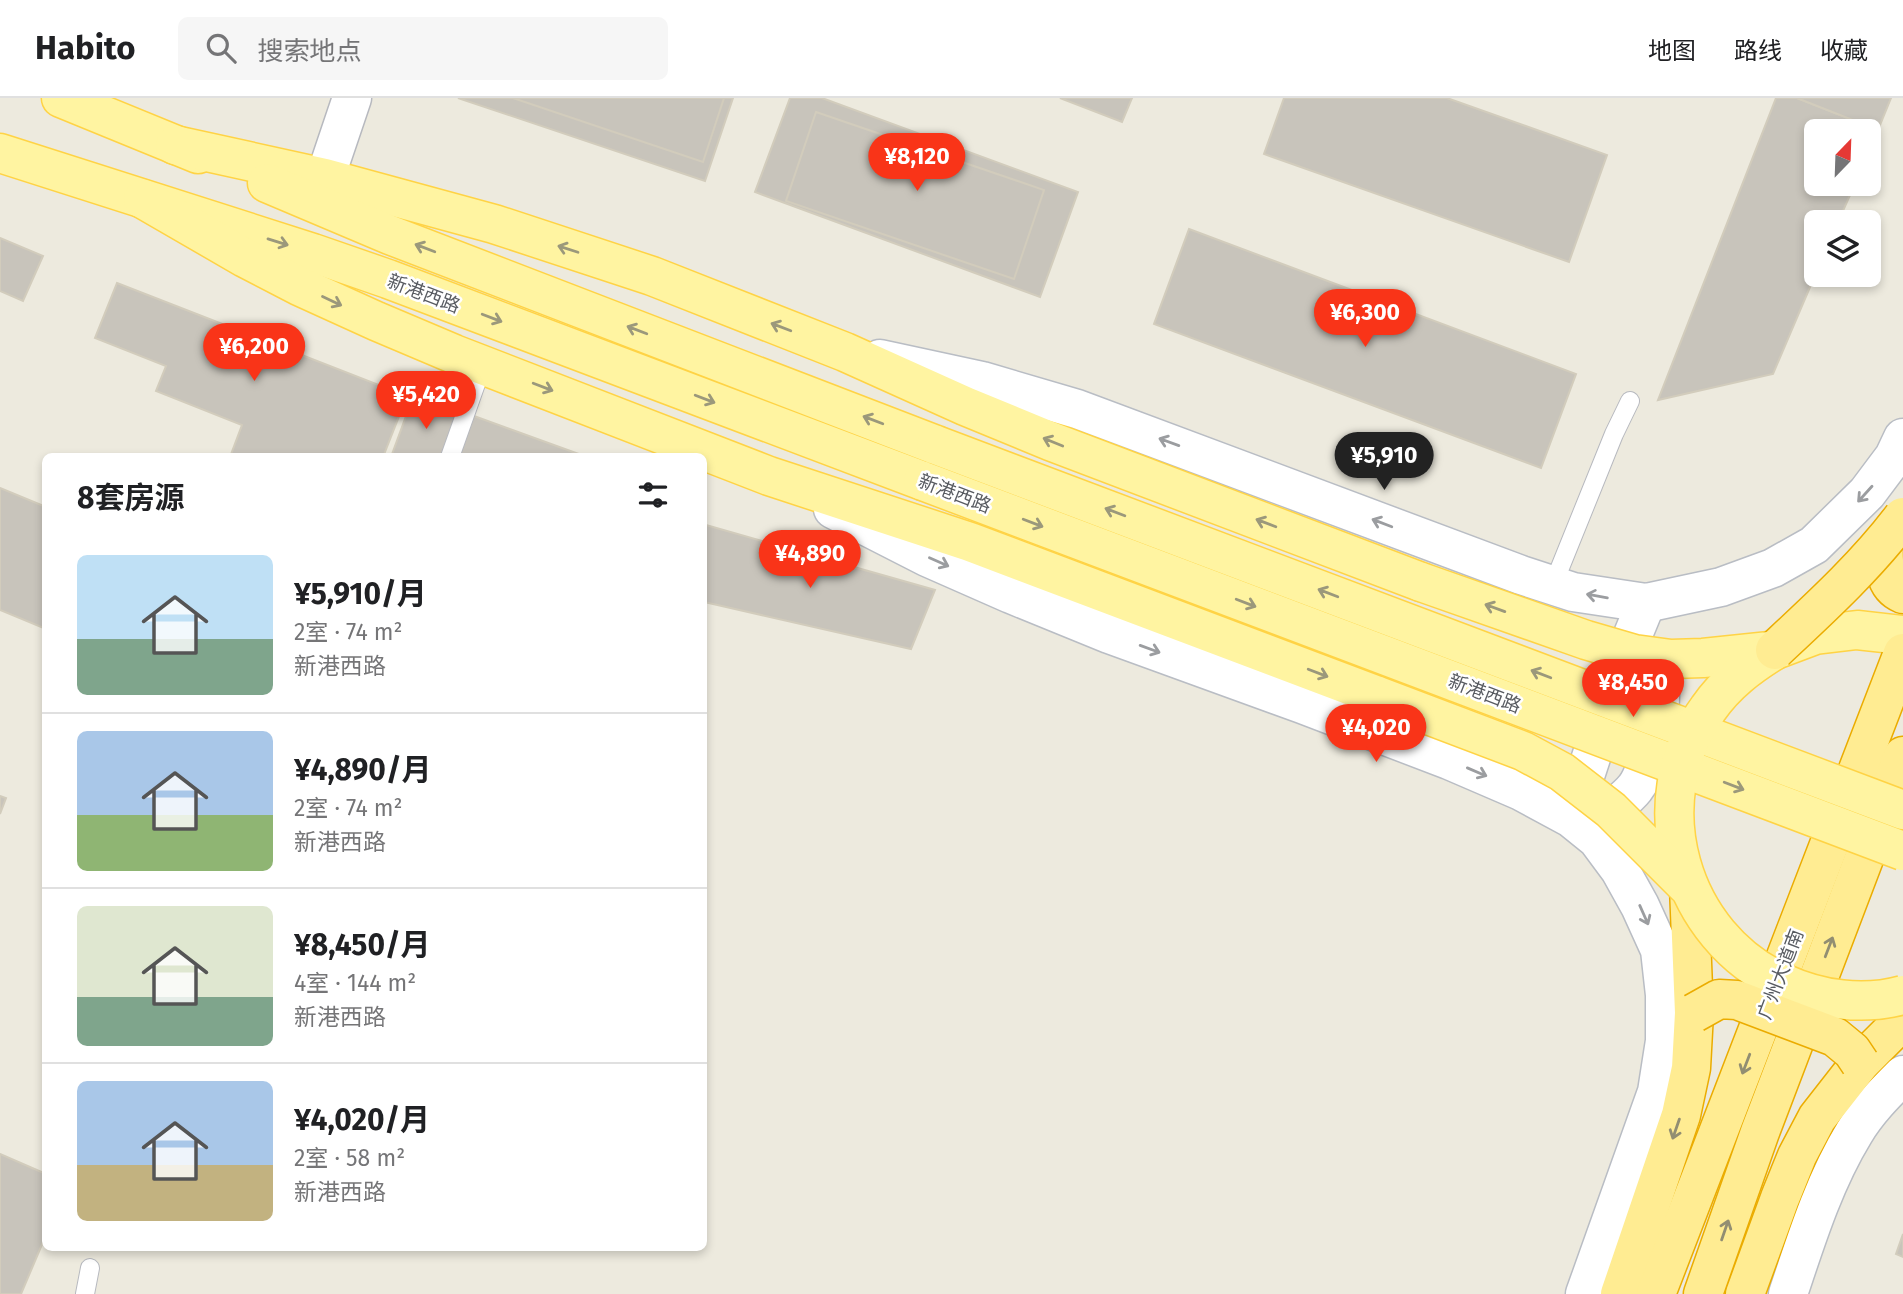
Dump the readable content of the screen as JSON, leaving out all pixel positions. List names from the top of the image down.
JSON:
{
  "streets": {
    "highway": ["广州大道南"],
    "main road": ["新港西路"]
  },
  "north": "top right",
  "page": {
    "header": "Habito",
    "search": "搜索地点",
    "nav": ["地图", "路线", "收藏"],
    "price": [
      "¥8,120",
      "¥6,300",
      "¥6,200",
      "¥5,420",
      "¥5,910",
      "¥4,890",
      "¥8,450",
      "¥4,020"
    ],
    "heading": "8套房源",
    "list": [
      {
        "name": "¥5,910/月",
        "note": "2室 · 74 m² · 新港西路"
      },
      {
        "name": "¥4,890/月",
        "note": "2室 · 74 m² · 新港西路"
      },
      {
        "name": "¥8,450/月",
        "note": "4室 · 144 m² · 新港西路"
      },
      {
        "name": "¥4,020/月",
        "note": "2室 · 58 m² · 新港西路"
      }
    ]
  }
}
